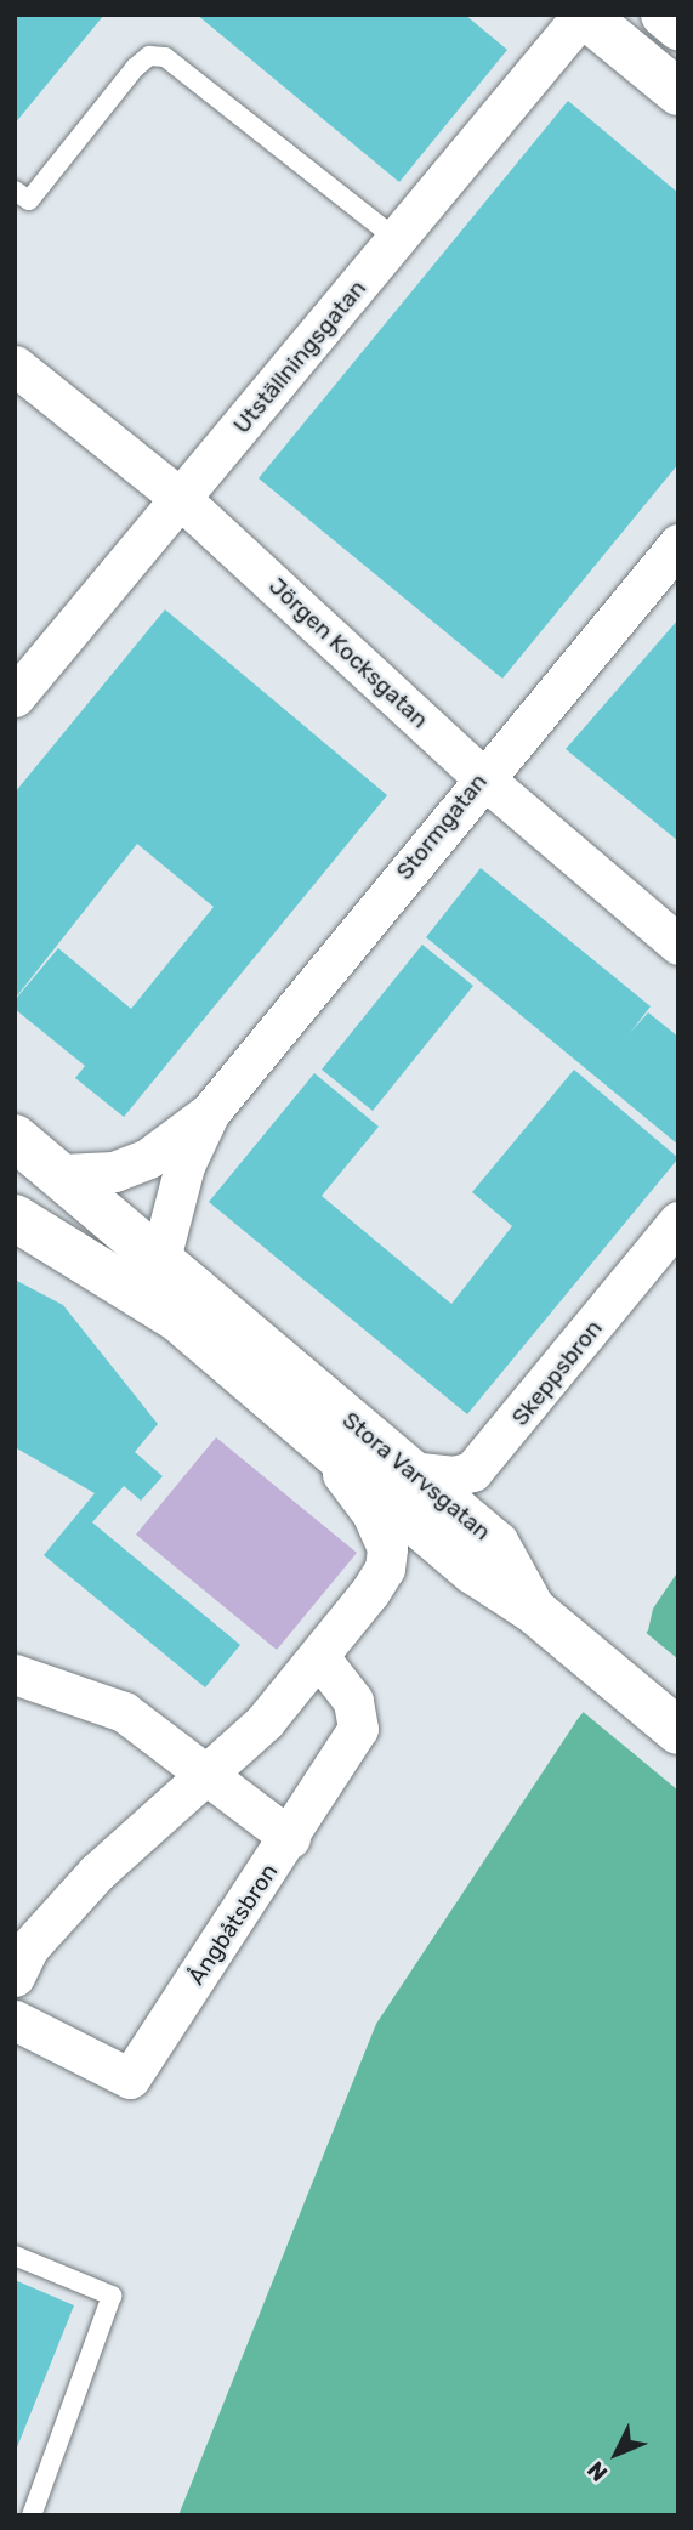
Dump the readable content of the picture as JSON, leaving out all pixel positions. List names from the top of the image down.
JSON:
{
  "streets": {
    "street": [
      "Utställningsgatan",
      "Jörgen Kocksgatan",
      "Stormgatan",
      "Skeppsbron",
      "Stora Varvsgatan",
      "Ångbåtsbron"
    ]
  },
  "crossings": [
    ["Utställningsgatan", "Jörgen Kocksgatan"],
    ["Jörgen Kocksgatan", "Stormgatan"],
    ["Stormgatan", "Stora Varvsgatan"],
    ["Skeppsbron", "Stora Varvsgatan"]
  ],
  "north": "bottom left"
}
